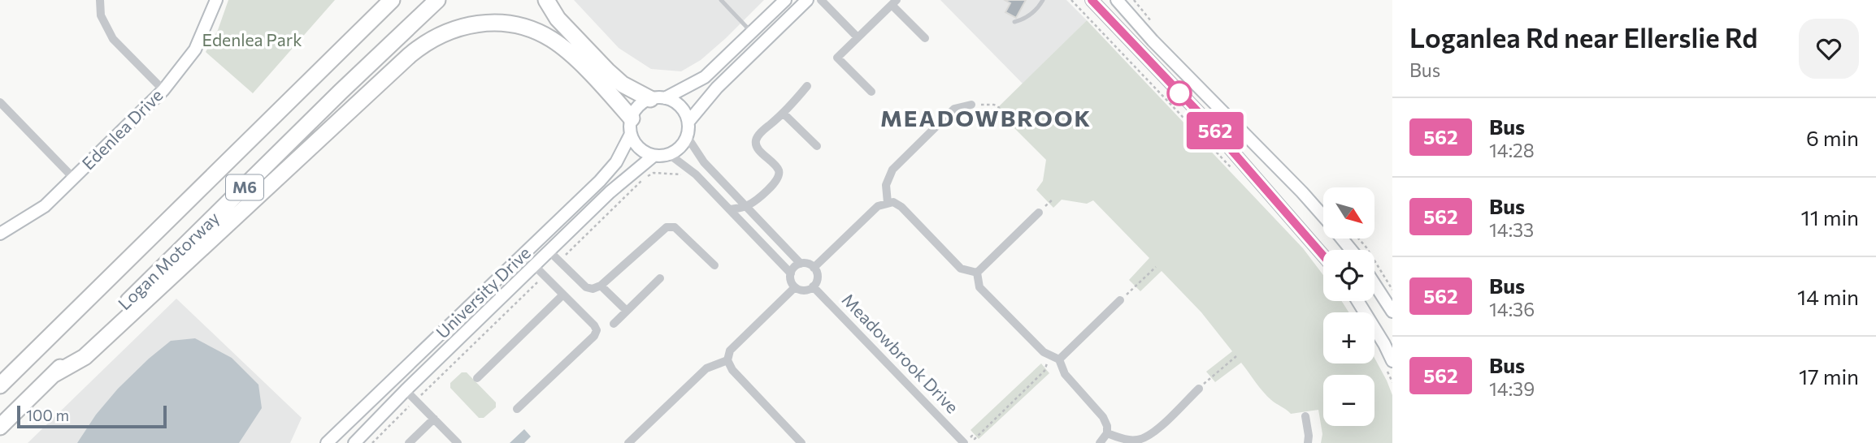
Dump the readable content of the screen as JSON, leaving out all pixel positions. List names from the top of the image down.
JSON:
{
  "streets": {
    "highway": ["M6", "Logan Motorway"],
    "main road": ["Edenlea Drive", "University Drive"],
    "street": ["Meadowbrook Drive"]
  },
  "districts": ["MEADOWBROOK"],
  "parks": ["Edenlea Park"],
  "lines": ["bus line 562"],
  "scale_bar": "100 m",
  "north": "bottom right",
  "page": {
    "on_map": "562",
    "heading": ["Loganlea Rd near Ellerslie Rd", "Bus"],
    "list": [
      {
        "mark": "562",
        "name": "Bus",
        "note": "14:28",
        "value": "6 min"
      },
      {
        "mark": "562",
        "name": "Bus",
        "note": "14:33",
        "value": "11 min"
      },
      {
        "mark": "562",
        "name": "Bus",
        "note": "14:36",
        "value": "14 min"
      },
      {
        "mark": "562",
        "name": "Bus",
        "note": "14:39",
        "value": "17 min"
      }
    ],
    "map_buttons": ["+", "−"],
    "scale": "100 m"
  }
}
